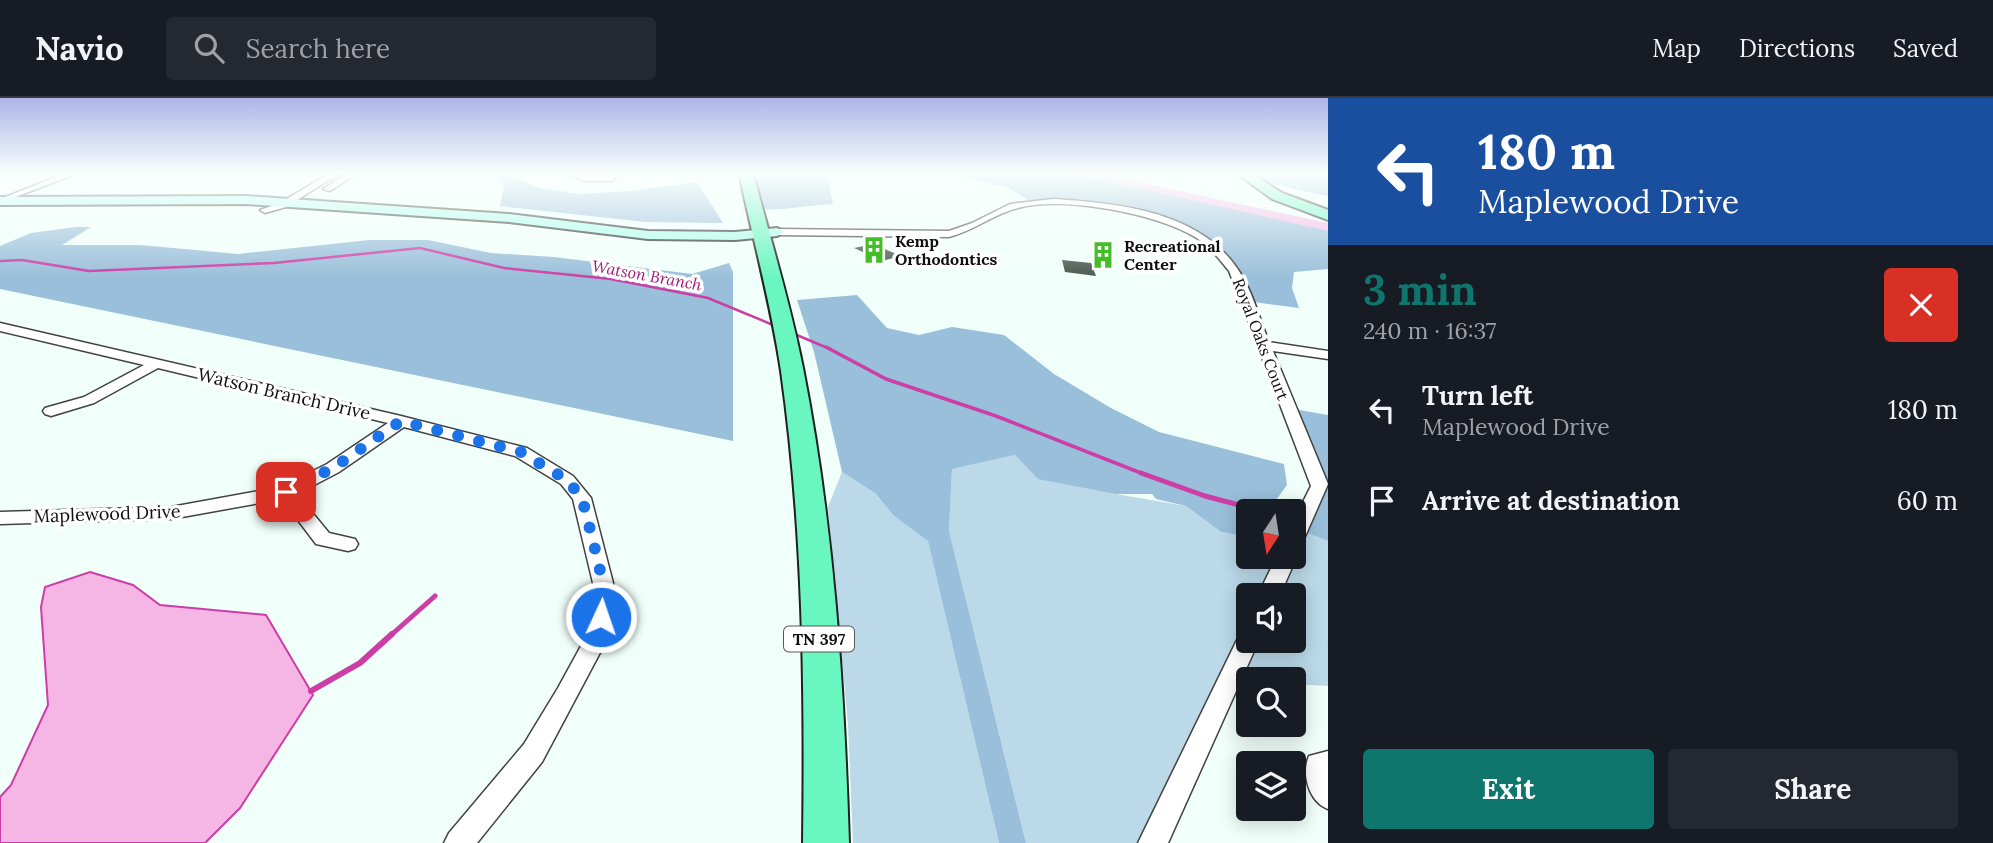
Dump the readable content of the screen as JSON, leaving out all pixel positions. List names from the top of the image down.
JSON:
{
  "streets": {
    "main road": ["TN 397"],
    "street": ["Royal Oaks Court", "Watson Branch Drive", "Maplewood Drive"]
  },
  "crossings": [
    ["Royal Oaks Court", "TN 397"],
    ["Watson Branch Drive", "Maplewood Drive"]
  ],
  "water": ["Watson Branch"],
  "places": {
    "building": ["Kemp Orthodontics", "Recreational Center"]
  },
  "north": "bottom",
  "page": {
    "header": "Navio",
    "search": "Search here",
    "nav": ["Map", "Directions", "Saved"],
    "turn": ["180 m", "Maplewood Drive"],
    "heading": ["3 min", "240 m · 16:37"],
    "list": [
      {
        "name": "Turn left",
        "note": "Maplewood Drive",
        "value": "180 m"
      },
      {
        "name": "Arrive at destination",
        "value": "60 m"
      }
    ],
    "buttons": ["Exit", "Share"]
  }
}
